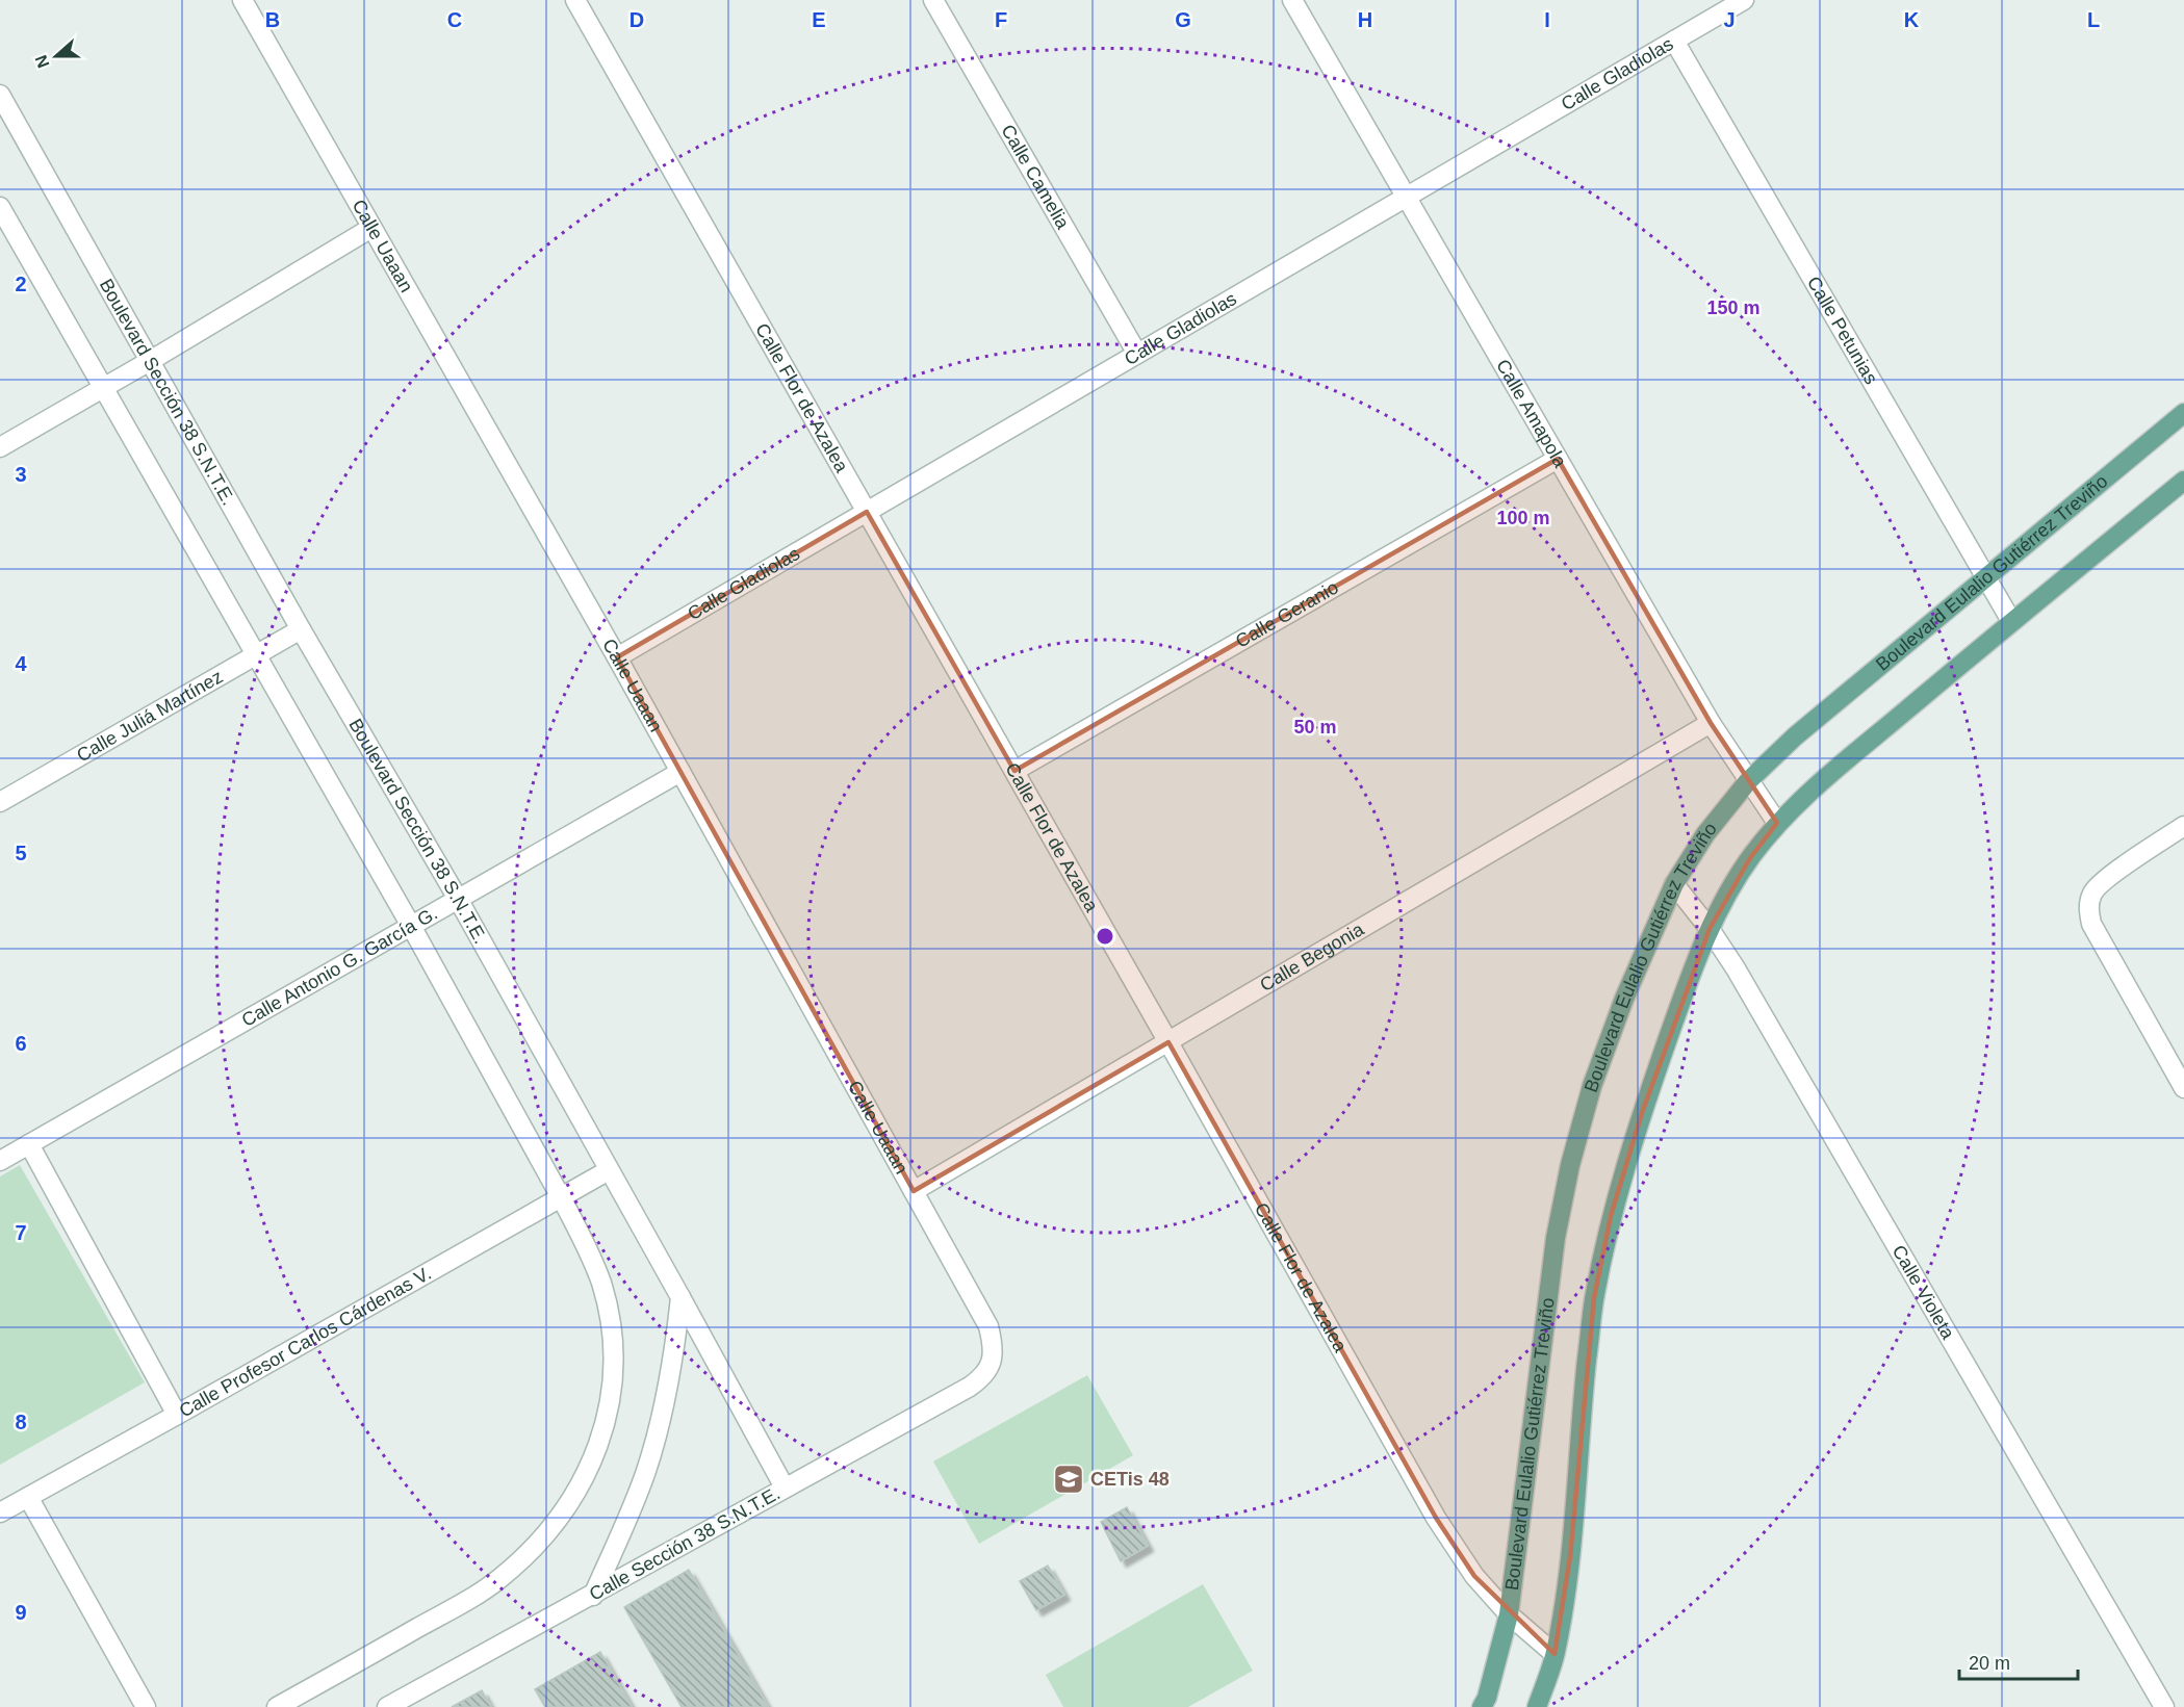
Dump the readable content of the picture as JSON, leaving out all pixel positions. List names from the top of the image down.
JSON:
{
  "streets": {
    "main road": ["Boulevard Eulalio Gutiérrez Treviño"],
    "street": [
      "Calle Gladiolas",
      "Calle Camelia",
      "Calle Uaaan",
      "Calle Petunias",
      "Boulevard Sección 38 S.N.T.E.",
      "Calle Flor de Azalea",
      "Calle Amapola",
      "Calle Geranio",
      "Calle Juliá Martínez",
      "Calle Begonia",
      "Calle Antonio G. García G.",
      "Calle Violeta",
      "Calle Profesor Carlos Cárdenas V.",
      "Calle Sección 38 S.N.T.E."
    ]
  },
  "crossings": [
    ["Calle Gladiolas", "Calle Camelia"],
    ["Calle Gladiolas", "Calle Uaaan"],
    ["Calle Gladiolas", "Calle Petunias"],
    ["Calle Gladiolas", "Calle Flor de Azalea"],
    ["Calle Gladiolas", "Calle Amapola"],
    ["Calle Uaaan", "Calle Begonia"],
    ["Calle Uaaan", "Calle Antonio G. García G."],
    ["Calle Uaaan", "Calle Sección 38 S.N.T.E."],
    ["Calle Petunias", "Boulevard Eulalio Gutiérrez Treviño"],
    ["Boulevard Sección 38 S.N.T.E.", "Calle Juliá Martínez"],
    ["Boulevard Sección 38 S.N.T.E.", "Calle Antonio G. García G."],
    ["Boulevard Sección 38 S.N.T.E.", "Calle Profesor Carlos Cárdenas V."],
    ["Boulevard Sección 38 S.N.T.E.", "Calle Sección 38 S.N.T.E."],
    ["Calle Flor de Azalea", "Boulevard Eulalio Gutiérrez Treviño"],
    ["Calle Flor de Azalea", "Calle Geranio"],
    ["Calle Flor de Azalea", "Calle Begonia"],
    ["Calle Amapola", "Boulevard Eulalio Gutiérrez Treviño"],
    ["Calle Amapola", "Calle Geranio"],
    ["Calle Amapola", "Calle Begonia"],
    ["Boulevard Eulalio Gutiérrez Treviño", "Calle Violeta"]
  ],
  "places": {
    "school or university": ["CETis 48"]
  },
  "scale_bar": "20 m",
  "north": "left",
  "grid": {
    "columns": [
      "B",
      "C",
      "D",
      "E",
      "F",
      "G",
      "H",
      "I",
      "J",
      "K",
      "L"
    ],
    "rows": [
      "2",
      "3",
      "4",
      "5",
      "6",
      "7",
      "8",
      "9"
    ]
  },
  "rings": ["150 m", "100 m", "50 m"]
}
